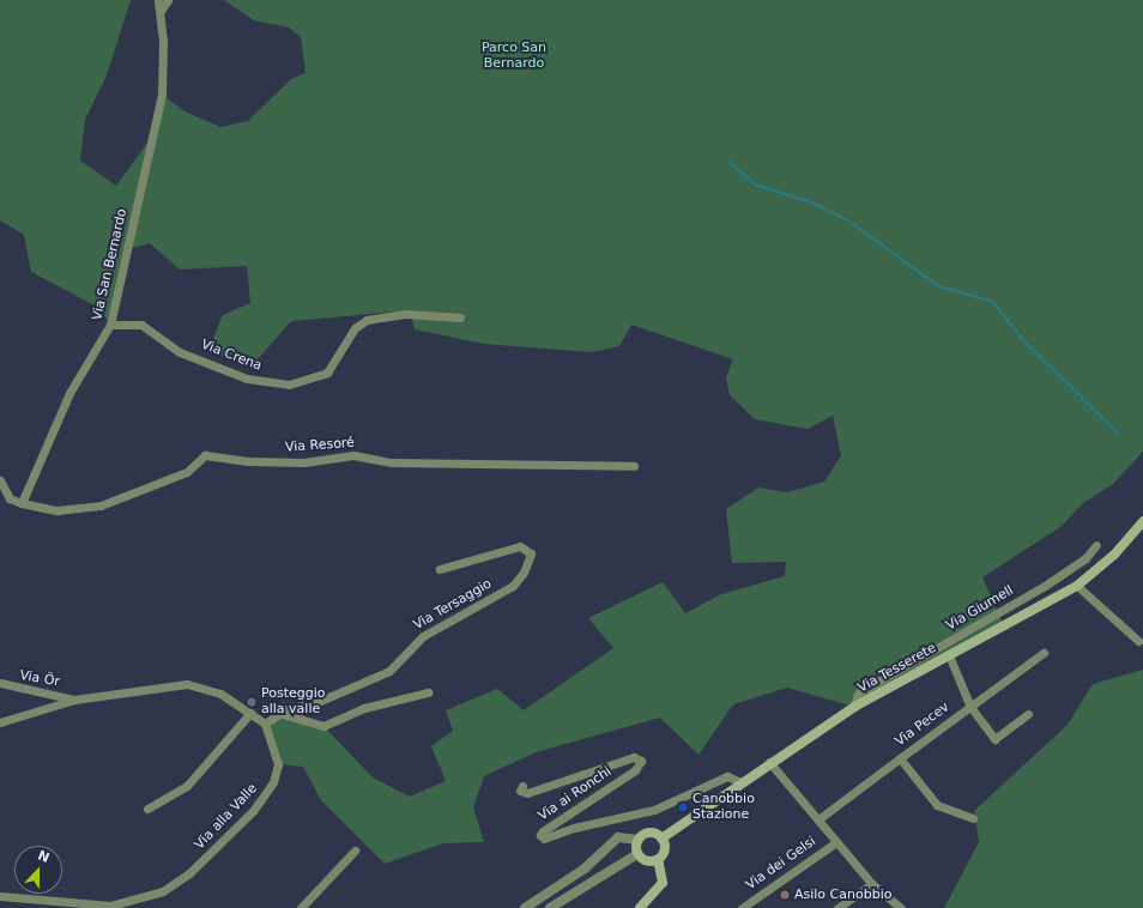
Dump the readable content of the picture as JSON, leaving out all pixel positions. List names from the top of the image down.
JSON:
{
  "streets": {
    "main road": ["Via Tesserete"],
    "street": [
      "Via San Bernardo",
      "Via Crena",
      "Via Resoré",
      "Via Tersaggio",
      "Via Giumell",
      "Via Ör",
      "Via Pecev",
      "Via ai Ronchi",
      "Via alla Valle",
      "Via dei Gelsi"
    ]
  },
  "crossings": [
    ["Via San Bernardo", "Via Crena"],
    ["Via San Bernardo", "Via Resoré"],
    ["Via Tersaggio", "Via alla Valle"],
    ["Via Giumell", "Via Tesserete"],
    ["Via Tesserete", "Via Pecev"],
    ["Via Tesserete", "Via ai Ronchi"]
  ],
  "parks": ["Parco San Bernardo"],
  "places": ["Posteggio alla valle", "Canobbio Stazione", "Asilo Canobbio"],
  "north": "top"
}
